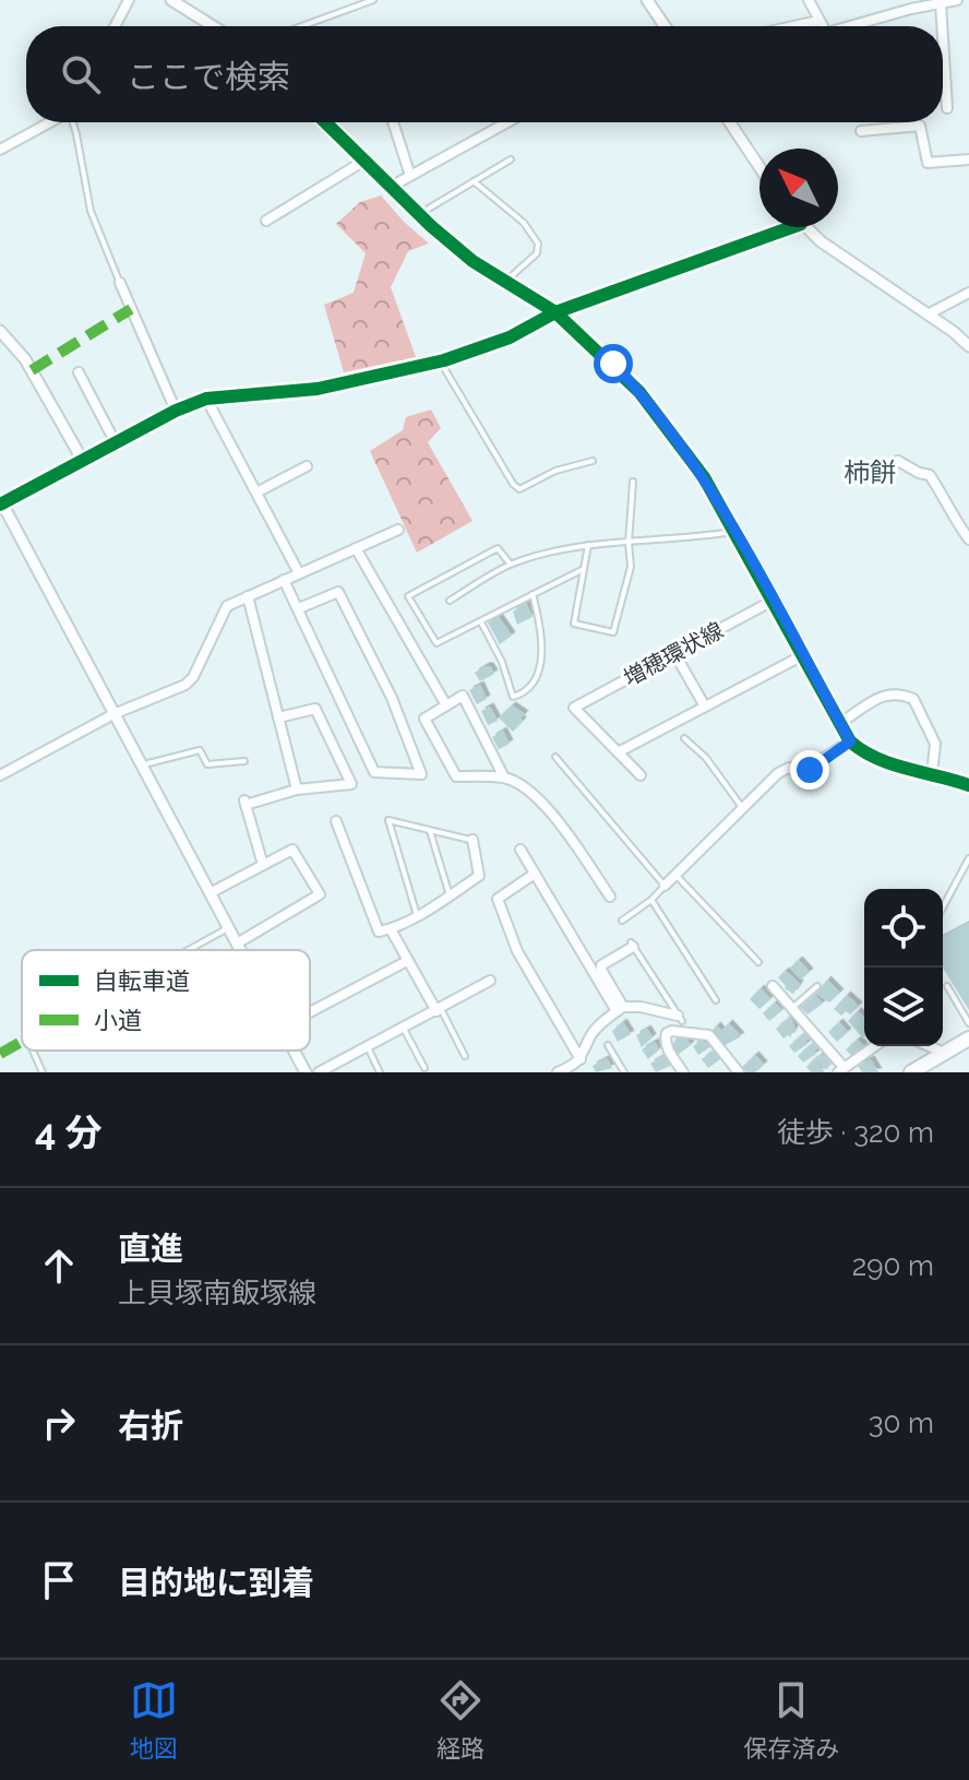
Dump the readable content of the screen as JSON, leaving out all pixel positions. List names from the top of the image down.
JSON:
{
  "streets": {
    "street": ["増穂環状線"]
  },
  "districts": ["柿餅"],
  "legend": ["自転車道", "小道"],
  "north": "top left",
  "page": {
    "search": "ここで検索",
    "heading": ["4 分", "徒歩 · 320 m"],
    "list": [
      ["直進", "上貝塚南飯塚線", "290 m"],
      ["右折", "30 m"],
      "目的地に到着"
    ],
    "nav": ["地図", "経路", "保存済み"]
  }
}
